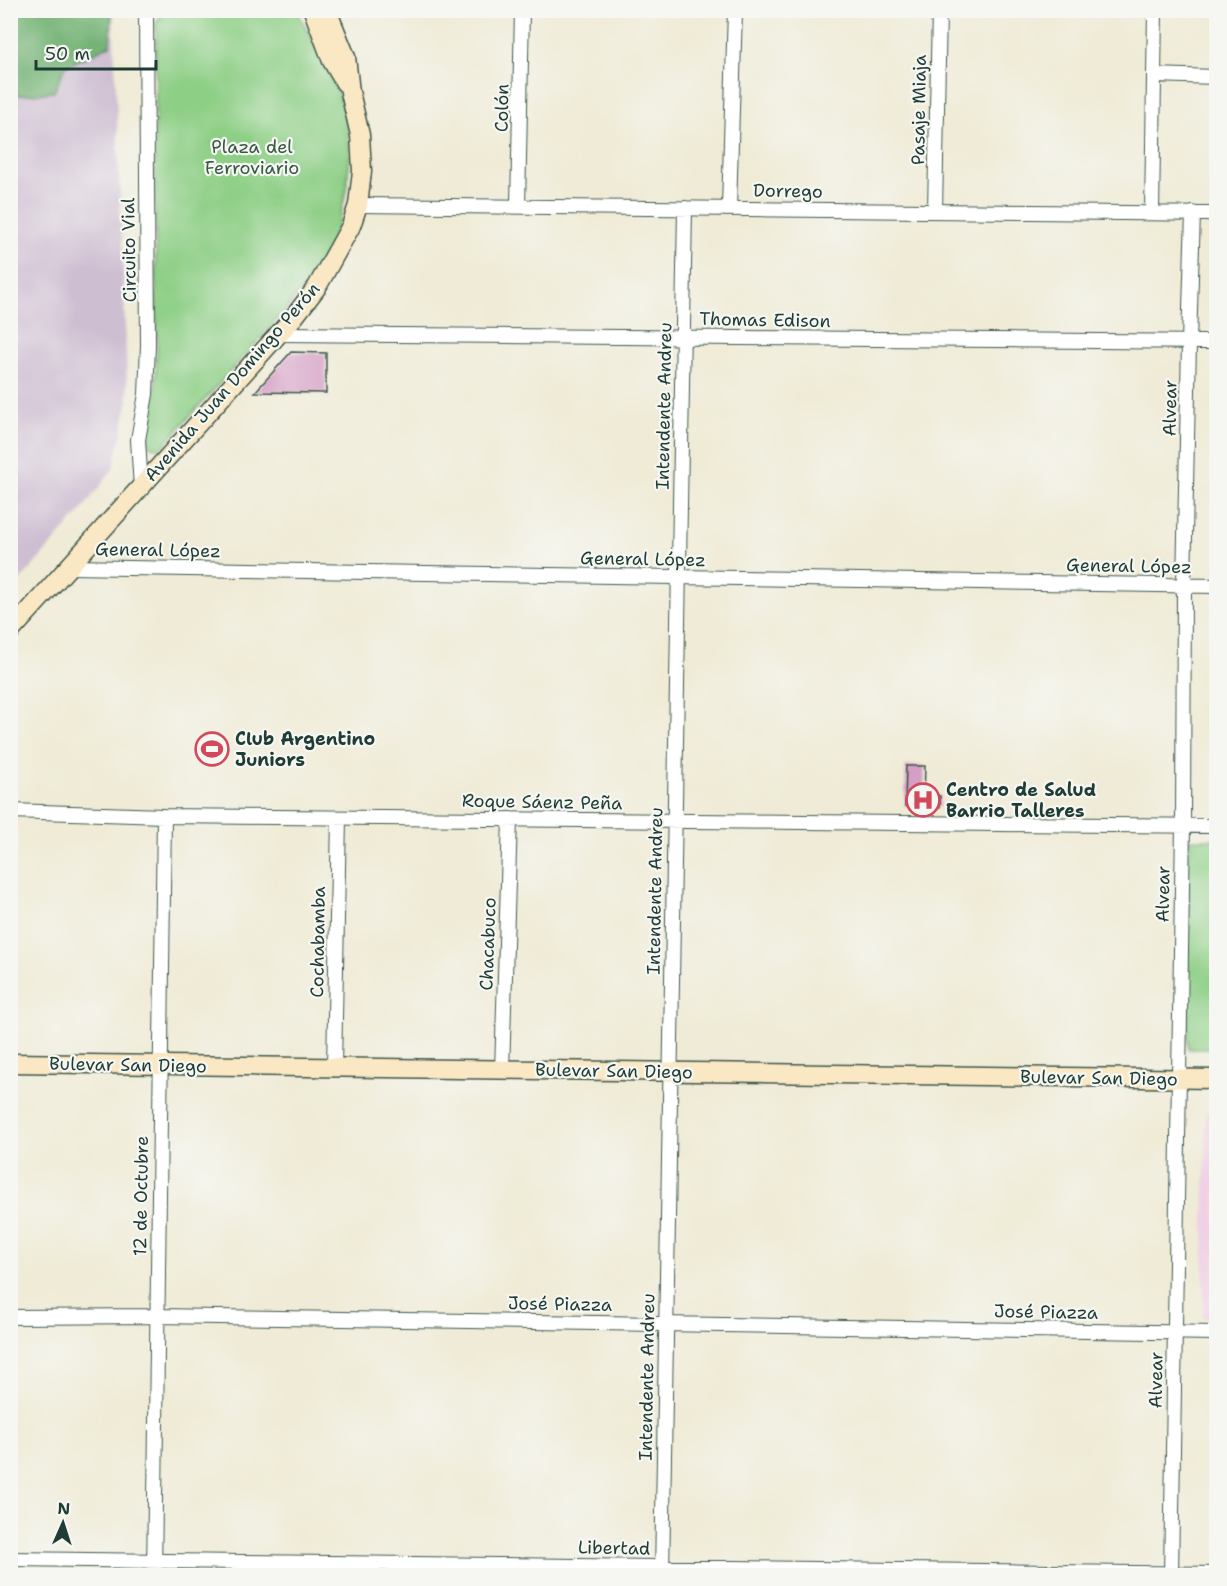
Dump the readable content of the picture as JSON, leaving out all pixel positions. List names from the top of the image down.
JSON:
{
  "streets": {
    "street": [
      "Colón",
      "Pasaje Miaja",
      "Dorrego",
      "Circuito Vial",
      "Thomas Edison",
      "Avenida Juan Domingo Perón",
      "Intendente Andreu",
      "Alvear",
      "General López",
      "Roque Sáenz Peña",
      "Cochabamba",
      "Chacabuco",
      "Bulevar San Diego",
      "12 de Octubre",
      "José Piazza",
      "Libertad"
    ]
  },
  "crossings": [
    ["Colón", "Dorrego"],
    ["Pasaje Miaja", "Dorrego"],
    ["Dorrego", "Avenida Juan Domingo Perón"],
    ["Dorrego", "Intendente Andreu"],
    ["Dorrego", "Alvear"],
    ["Circuito Vial", "Avenida Juan Domingo Perón"],
    ["Thomas Edison", "Avenida Juan Domingo Perón"],
    ["Thomas Edison", "Intendente Andreu"],
    ["Thomas Edison", "Alvear"],
    ["Avenida Juan Domingo Perón", "General López"],
    ["Intendente Andreu", "General López"],
    ["Intendente Andreu", "Roque Sáenz Peña"],
    ["Intendente Andreu", "Bulevar San Diego"],
    ["Intendente Andreu", "José Piazza"],
    ["Intendente Andreu", "Libertad"],
    ["Alvear", "General López"],
    ["Alvear", "Roque Sáenz Peña"],
    ["Alvear", "Bulevar San Diego"],
    ["Alvear", "José Piazza"],
    ["Alvear", "Libertad"],
    ["Roque Sáenz Peña", "Cochabamba"],
    ["Roque Sáenz Peña", "Chacabuco"],
    ["Roque Sáenz Peña", "12 de Octubre"],
    ["Cochabamba", "Bulevar San Diego"],
    ["Chacabuco", "Bulevar San Diego"],
    ["Bulevar San Diego", "12 de Octubre"],
    ["12 de Octubre", "José Piazza"],
    ["12 de Octubre", "Libertad"]
  ],
  "parks": ["Plaza del Ferroviario"],
  "places": {
    "sports": ["Club Argentino Juniors"],
    "hospital": ["Centro de Salud Barrio Talleres"]
  },
  "scale_bar": "50 m",
  "north": "top"
}
